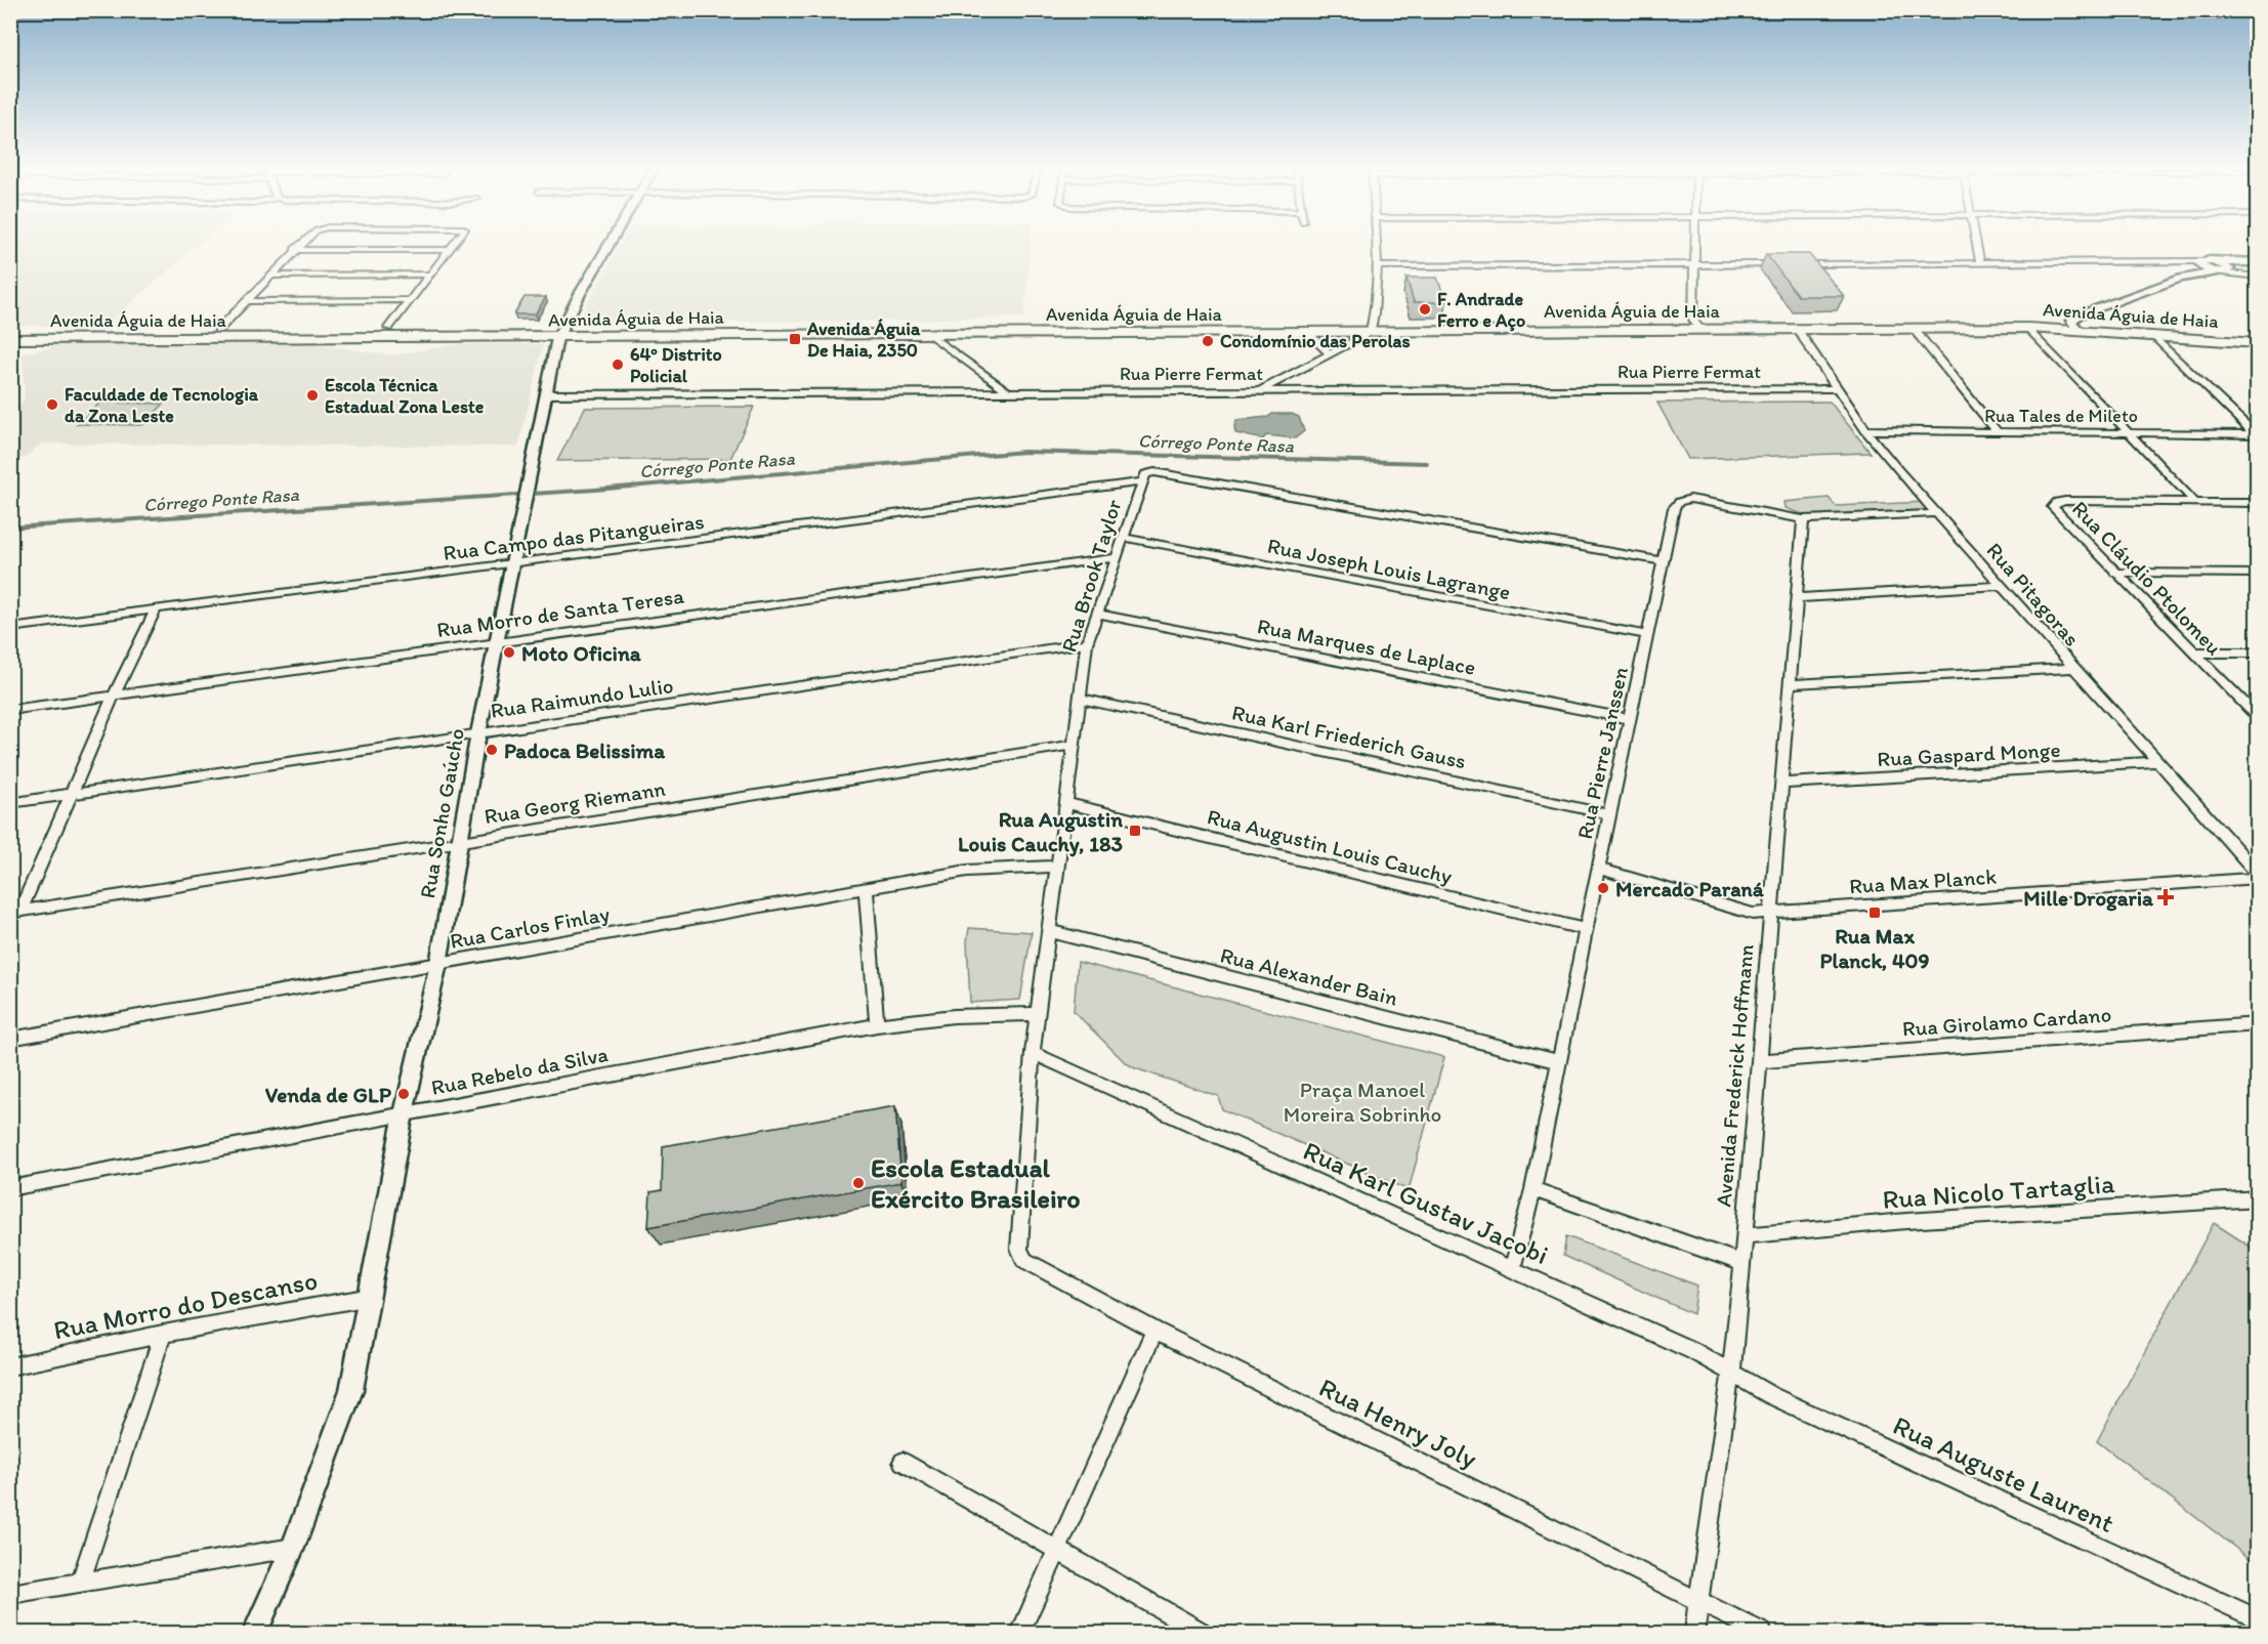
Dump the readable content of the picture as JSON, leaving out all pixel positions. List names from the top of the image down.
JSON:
{
  "streets": {
    "main road": ["Avenida Águia de Haia"],
    "street": [
      "Rua Pierre Fermat",
      "Rua Tales de Mileto",
      "Rua Campo das Pitangueiras",
      "Rua Joseph Louis Lagrange",
      "Rua Brook Taylor",
      "Rua Cláudio Ptolomeu",
      "Rua Pitagoras",
      "Rua Morro de Santa Teresa",
      "Rua Marques de Laplace",
      "Rua Raimundo Lulio",
      "Rua Karl Friederich Gauss",
      "Rua Pierre Janssen",
      "Rua Gaspard Monge",
      "Rua Georg Riemann",
      "Rua Sonho Gaúcho",
      "Rua Augustin Louis Cauchy",
      "Rua Max Planck",
      "Rua Carlos Finlay",
      "Rua Alexander Bain",
      "Rua Girolamo Cardano",
      "Rua Rebelo da Silva",
      "Avenida Frederick Hoffmann",
      "Rua Nicolo Tartaglia",
      "Rua Karl Gustav Jacobi",
      "Rua Morro do Descanso",
      "Rua Henry Joly",
      "Rua Auguste Laurent"
    ]
  },
  "crossings": [
    ["Avenida Águia de Haia", "Rua Pitagoras"],
    ["Avenida Águia de Haia", "Rua Sonho Gaúcho"],
    ["Rua Pierre Fermat", "Rua Pitagoras"],
    ["Rua Pierre Fermat", "Rua Sonho Gaúcho"],
    ["Rua Tales de Mileto", "Rua Pitagoras"],
    ["Rua Campo das Pitangueiras", "Rua Brook Taylor"],
    ["Rua Campo das Pitangueiras", "Rua Sonho Gaúcho"],
    ["Rua Joseph Louis Lagrange", "Rua Brook Taylor"],
    ["Rua Joseph Louis Lagrange", "Rua Pierre Janssen"],
    ["Rua Brook Taylor", "Rua Morro de Santa Teresa"],
    ["Rua Brook Taylor", "Rua Marques de Laplace"],
    ["Rua Brook Taylor", "Rua Raimundo Lulio"],
    ["Rua Brook Taylor", "Rua Karl Friederich Gauss"],
    ["Rua Brook Taylor", "Rua Pierre Janssen"],
    ["Rua Brook Taylor", "Rua Georg Riemann"],
    ["Rua Brook Taylor", "Rua Augustin Louis Cauchy"],
    ["Rua Brook Taylor", "Rua Carlos Finlay"],
    ["Rua Brook Taylor", "Rua Alexander Bain"],
    ["Rua Brook Taylor", "Rua Rebelo da Silva"],
    ["Rua Brook Taylor", "Rua Karl Gustav Jacobi"],
    ["Rua Brook Taylor", "Rua Henry Joly"],
    ["Rua Pitagoras", "Rua Pierre Janssen"],
    ["Rua Pitagoras", "Rua Gaspard Monge"],
    ["Rua Pitagoras", "Rua Max Planck"],
    ["Rua Morro de Santa Teresa", "Rua Sonho Gaúcho"],
    ["Rua Marques de Laplace", "Rua Pierre Janssen"],
    ["Rua Raimundo Lulio", "Rua Sonho Gaúcho"],
    ["Rua Karl Friederich Gauss", "Rua Pierre Janssen"],
    ["Rua Pierre Janssen", "Rua Augustin Louis Cauchy"],
    ["Rua Pierre Janssen", "Rua Max Planck"],
    ["Rua Pierre Janssen", "Rua Alexander Bain"],
    ["Rua Pierre Janssen", "Avenida Frederick Hoffmann"],
    ["Rua Pierre Janssen", "Rua Karl Gustav Jacobi"],
    ["Rua Gaspard Monge", "Avenida Frederick Hoffmann"],
    ["Rua Georg Riemann", "Rua Sonho Gaúcho"],
    ["Rua Sonho Gaúcho", "Rua Carlos Finlay"],
    ["Rua Sonho Gaúcho", "Rua Rebelo da Silva"],
    ["Rua Sonho Gaúcho", "Rua Morro do Descanso"],
    ["Rua Max Planck", "Avenida Frederick Hoffmann"],
    ["Rua Girolamo Cardano", "Avenida Frederick Hoffmann"],
    ["Avenida Frederick Hoffmann", "Rua Nicolo Tartaglia"],
    ["Avenida Frederick Hoffmann", "Rua Karl Gustav Jacobi"],
    ["Avenida Frederick Hoffmann", "Rua Henry Joly"],
    ["Avenida Frederick Hoffmann", "Rua Auguste Laurent"],
    ["Rua Karl Gustav Jacobi", "Rua Auguste Laurent"]
  ],
  "water": ["Córrego Ponte Rasa"],
  "parks": ["Praça Manoel Moreira Sobrinho"],
  "places": {
    "other": [
      "F. Andrade Ferro e Aço",
      "Condomínio das Perolas",
      "64º Distrito Policial",
      "Escola Técnica Estadual Zona Leste",
      "Faculdade de Tecnologia da Zona Leste",
      "Moto Oficina",
      "Padoca Belissima",
      "Mercado Paraná",
      "Venda de GLP",
      "Escola Estadual Exército Brasileiro"
    ],
    "transit": ["Avenida Águia De Haia, 2350", "Rua Augustin Louis Cauchy, 183", "Rua Max Planck, 409"],
    "health": ["Mille Drogaria"]
  }
}
